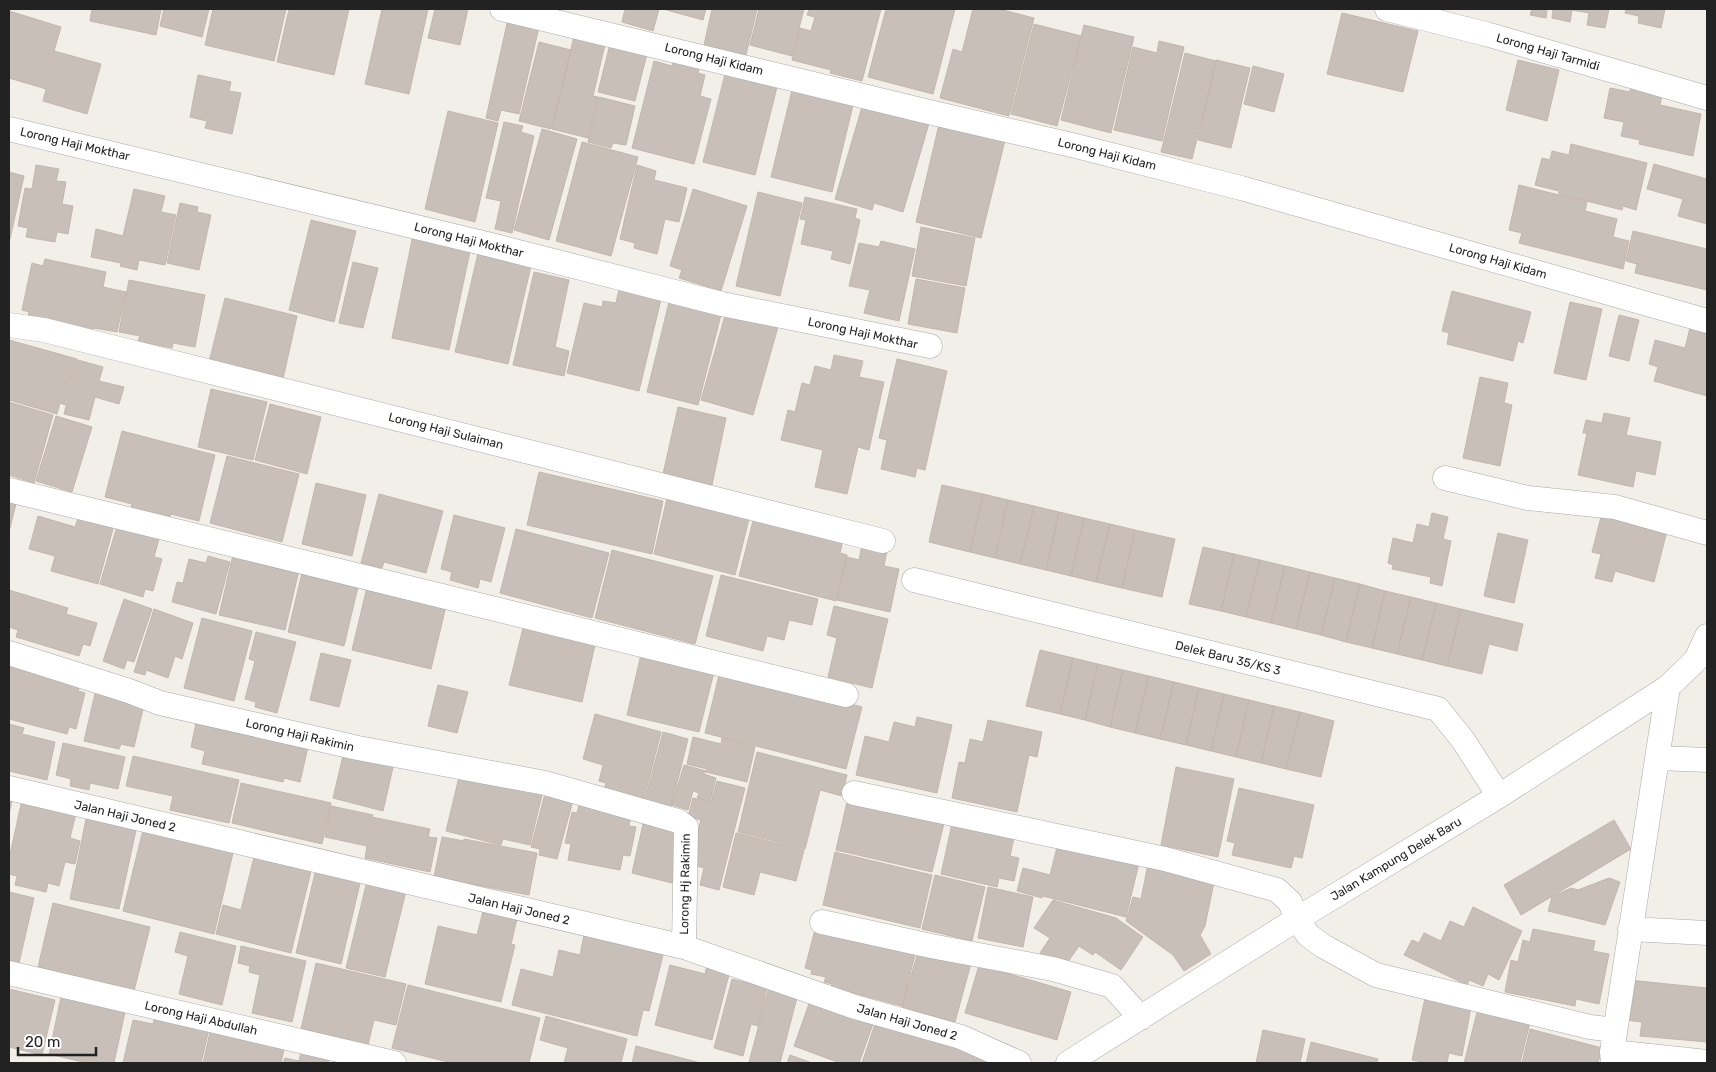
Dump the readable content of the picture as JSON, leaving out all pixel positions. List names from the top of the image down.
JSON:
{
  "streets": {
    "street": [
      "Lorong Haji Tarmidi",
      "Lorong Haji Kidam",
      "Lorong Haji Mokthar",
      "Lorong Haji Sulaiman",
      "Delek Baru 35/KS 3",
      "Lorong Haji Rakimin",
      "Jalan Haji Joned 2",
      "Jalan Kampung Delek Baru",
      "Lorong Hj Rakimin",
      "Lorong Haji Abdullah"
    ]
  },
  "crossings": [
    ["Delek Baru 35/KS 3", "Jalan Kampung Delek Baru"],
    ["Lorong Haji Rakimin", "Lorong Hj Rakimin"],
    ["Jalan Haji Joned 2", "Lorong Hj Rakimin"]
  ],
  "scale_bar": "20 m"
}
